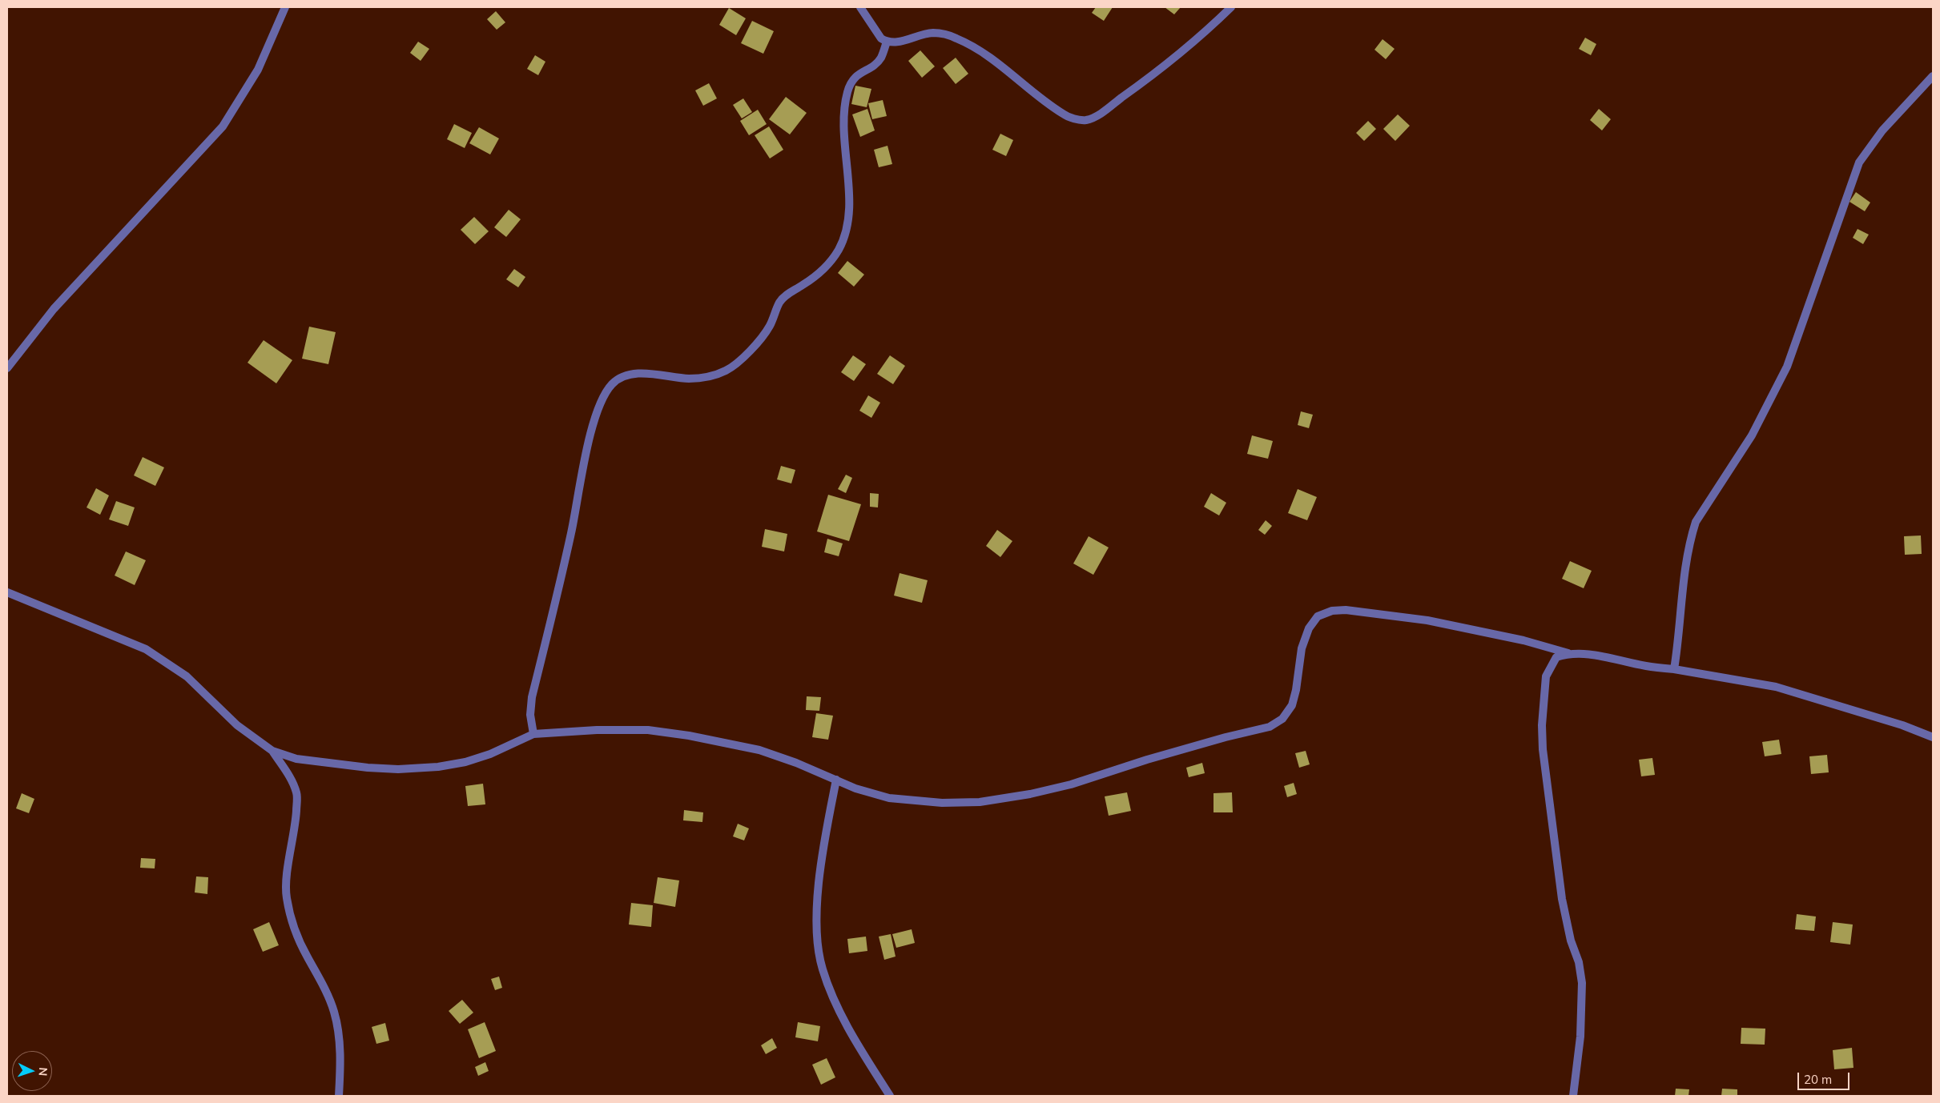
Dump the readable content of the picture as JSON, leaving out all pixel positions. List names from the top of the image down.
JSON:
{
  "scale_bar": "20 m",
  "north": "right"
}
